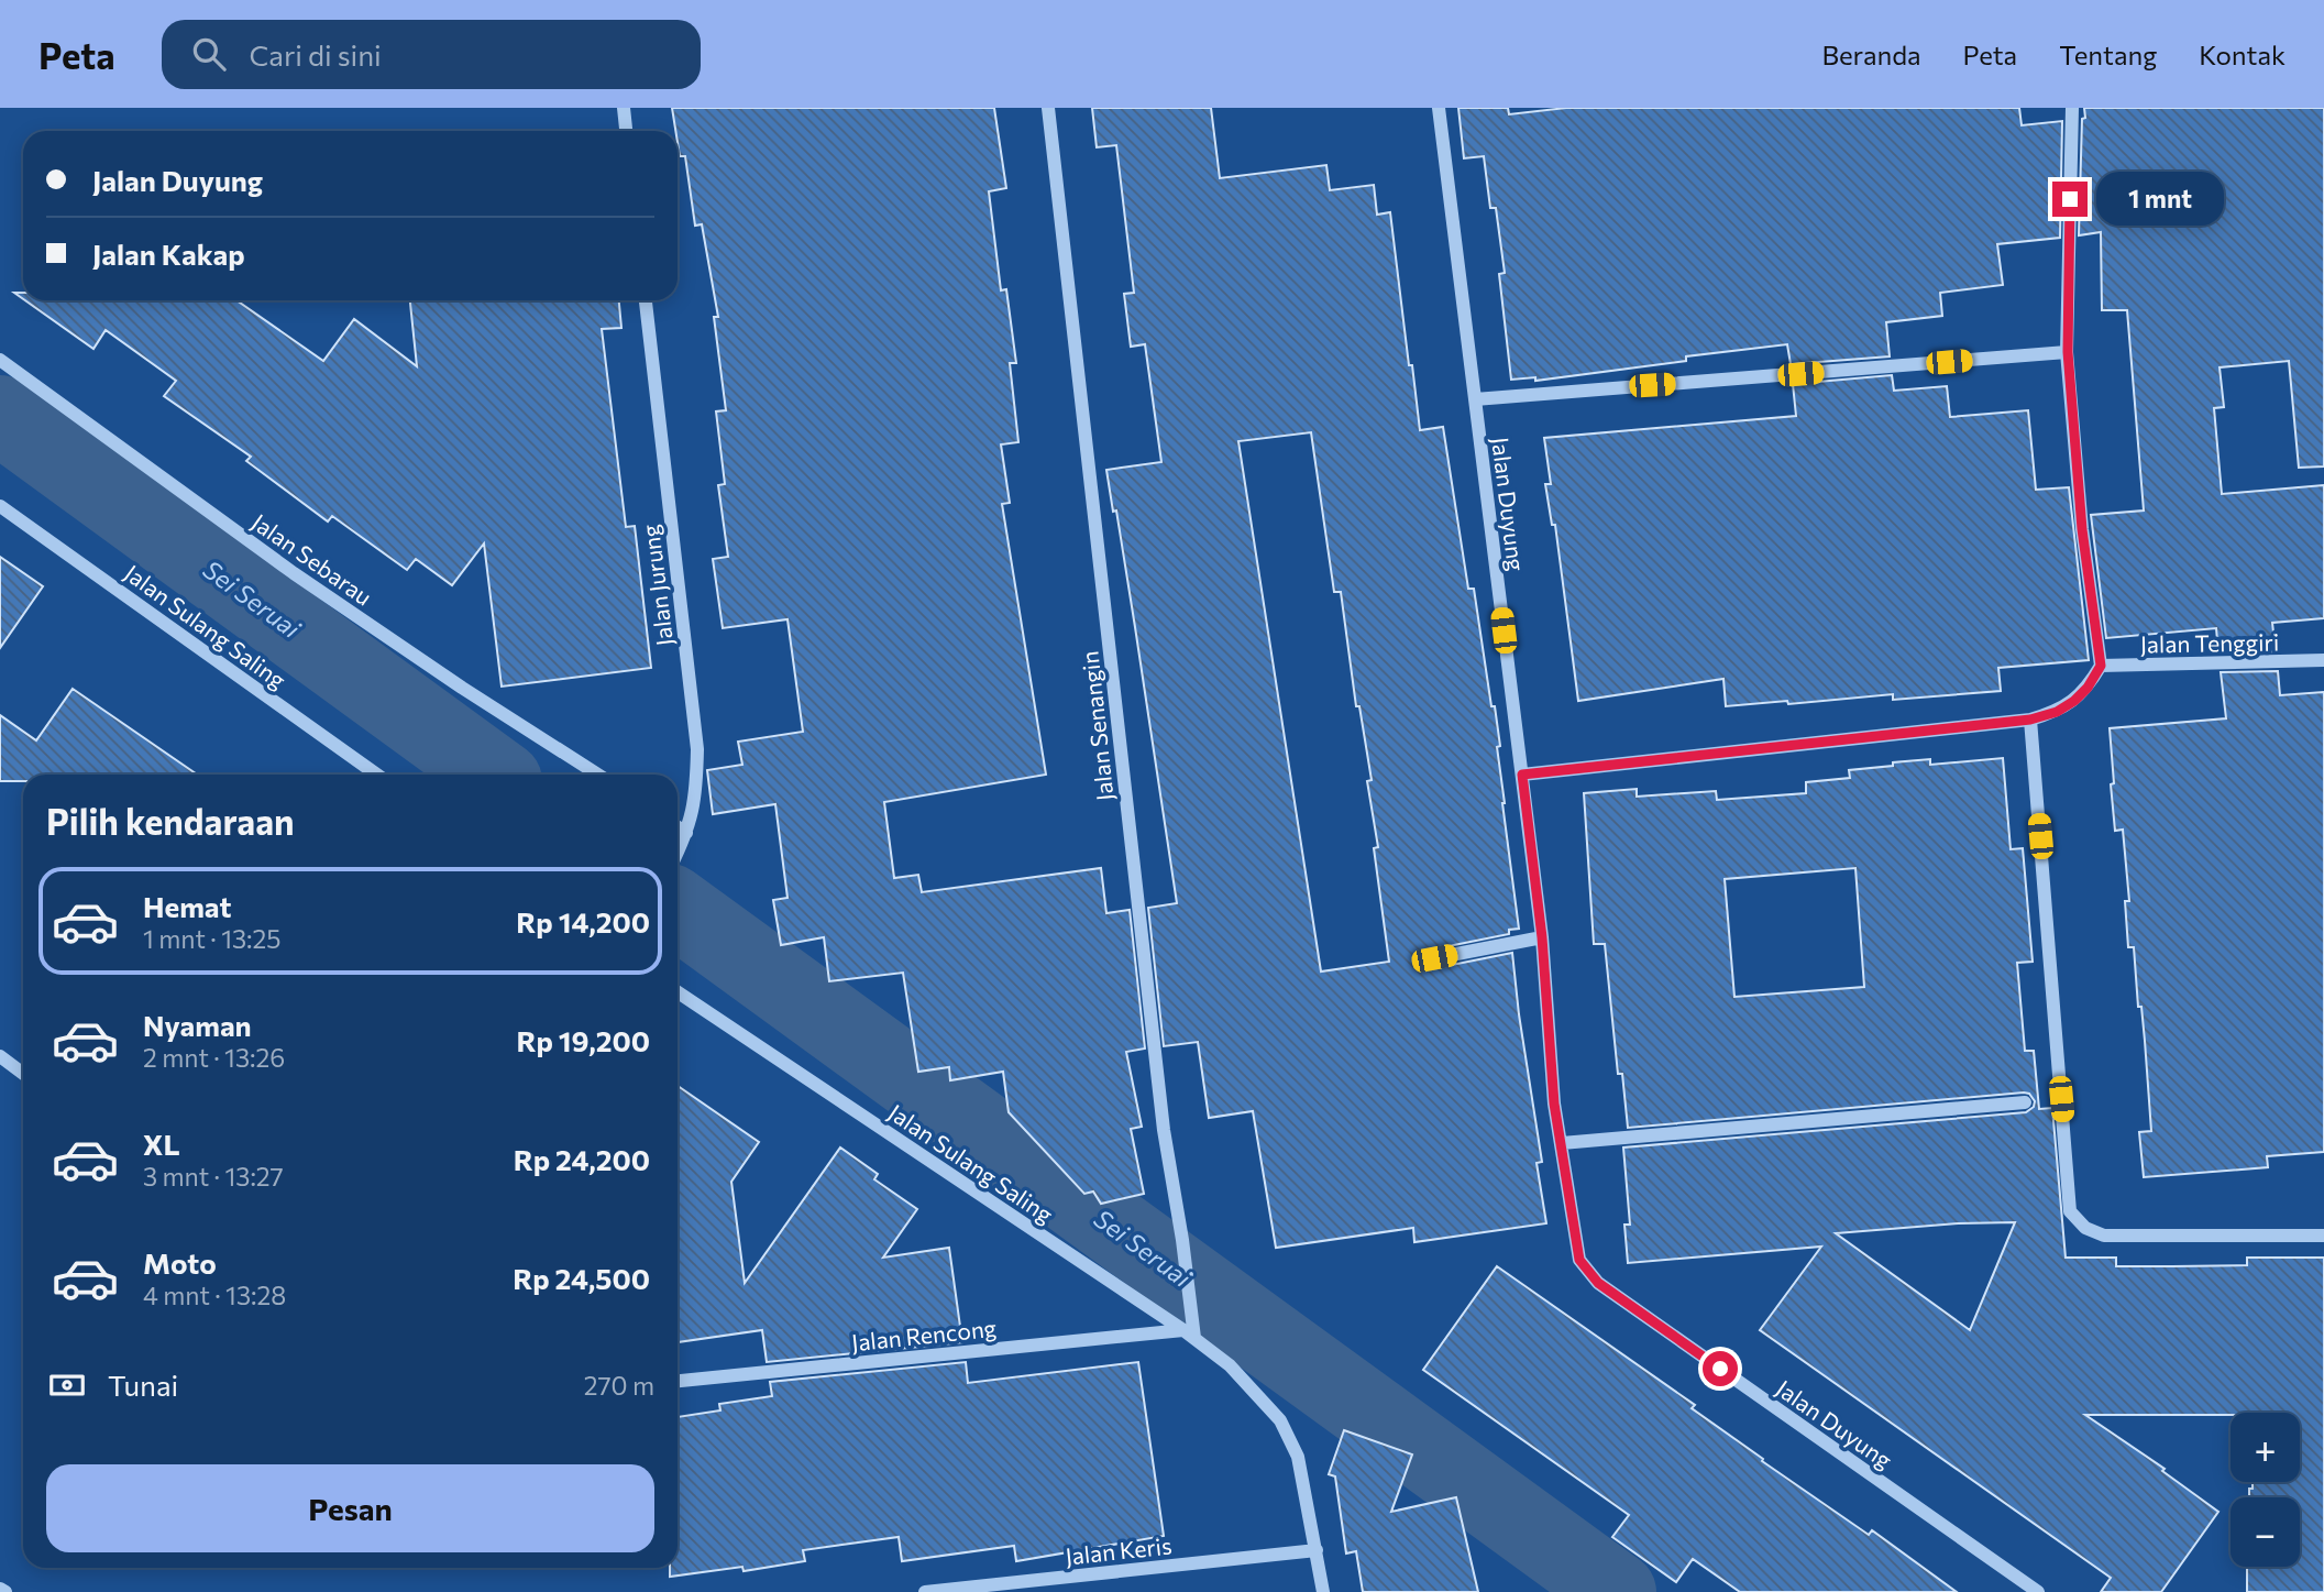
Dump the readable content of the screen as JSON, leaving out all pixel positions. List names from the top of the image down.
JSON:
{
  "streets": {
    "street": [
      "Jalan Duyung",
      "Jalan Sebarau",
      "Jalan Jurung",
      "Jalan Sulang Saling",
      "Jalan Tenggiri",
      "Jalan Senangin",
      "Jalan Rencong",
      "Jalan Keris"
    ]
  },
  "crossings": [
    ["Jalan Sulang Saling", "Jalan Senangin"],
    ["Jalan Sulang Saling", "Jalan Rencong"],
    ["Jalan Sulang Saling", "Jalan Keris"],
    ["Jalan Senangin", "Jalan Rencong"]
  ],
  "water": ["Sei Seruai"],
  "page": {
    "header": "Peta",
    "search": "Cari di sini",
    "nav": [
      "Beranda",
      "Peta",
      "Tentang",
      "Kontak"
    ],
    "banner": ["Jalan Duyung", "Jalan Kakap"],
    "bubble": "1 mnt",
    "heading": "Pilih kendaraan",
    "list": [
      {
        "name": "Hemat",
        "note": "1 mnt · 13:25",
        "value": "Rp 14,200"
      },
      {
        "name": "Nyaman",
        "note": "2 mnt · 13:26",
        "value": "Rp 19,200"
      },
      {
        "name": "XL",
        "note": "3 mnt · 13:27",
        "value": "Rp 24,200"
      },
      {
        "name": "Moto",
        "note": "4 mnt · 13:28",
        "value": "Rp 24,500"
      }
    ],
    "pay": ["Tunai", "270 m"],
    "map_buttons": ["+", "−"],
    "buttons": "Pesan"
  }
}
